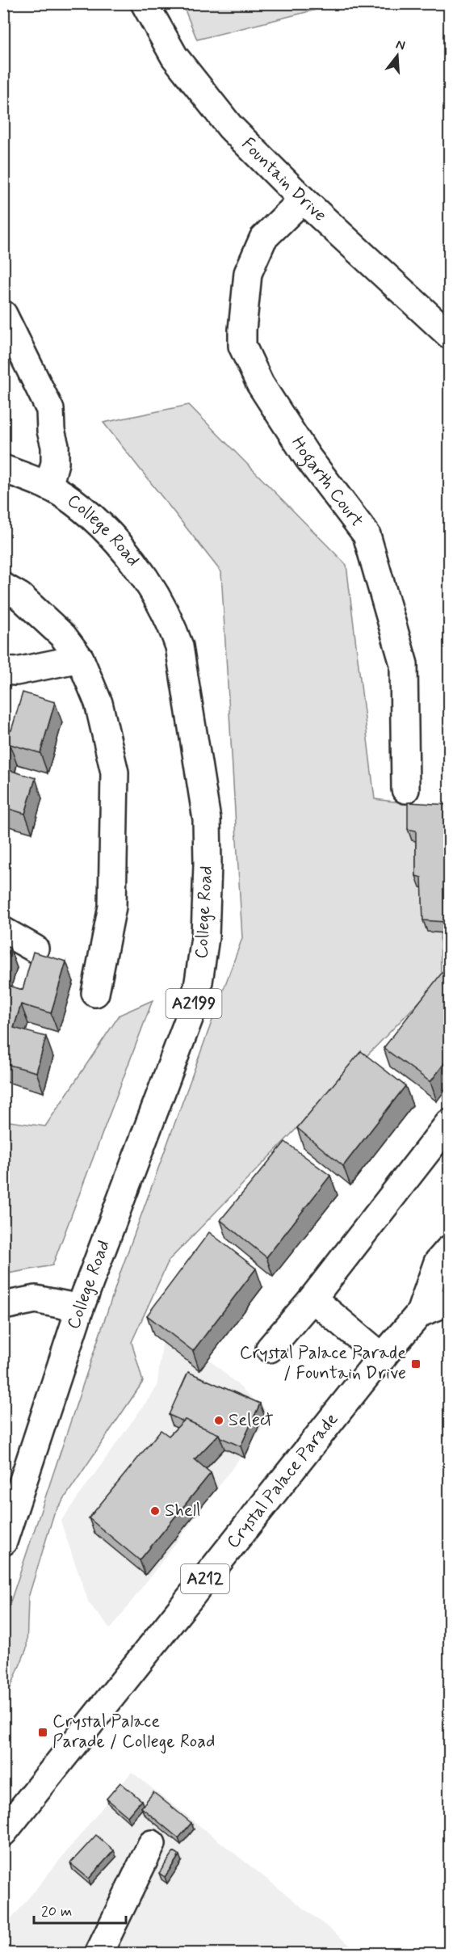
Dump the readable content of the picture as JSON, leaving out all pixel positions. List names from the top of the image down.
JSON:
{
  "streets": {
    "main road": [
      "Fountain Drive",
      "Hogarth Court",
      "College Road",
      "A2199",
      "Crystal Palace Parade",
      "A212"
    ]
  },
  "crossings": [
    ["Fountain Drive", "Hogarth Court"],
    ["College Road", "A2199"]
  ],
  "places": {
    "transit": ["Crystal Palace Parade / Fountain Drive", "Crystal Palace Parade / College Road"],
    "other": ["Select", "Shell"]
  },
  "scale_bar": "20 m",
  "north": "top"
}
